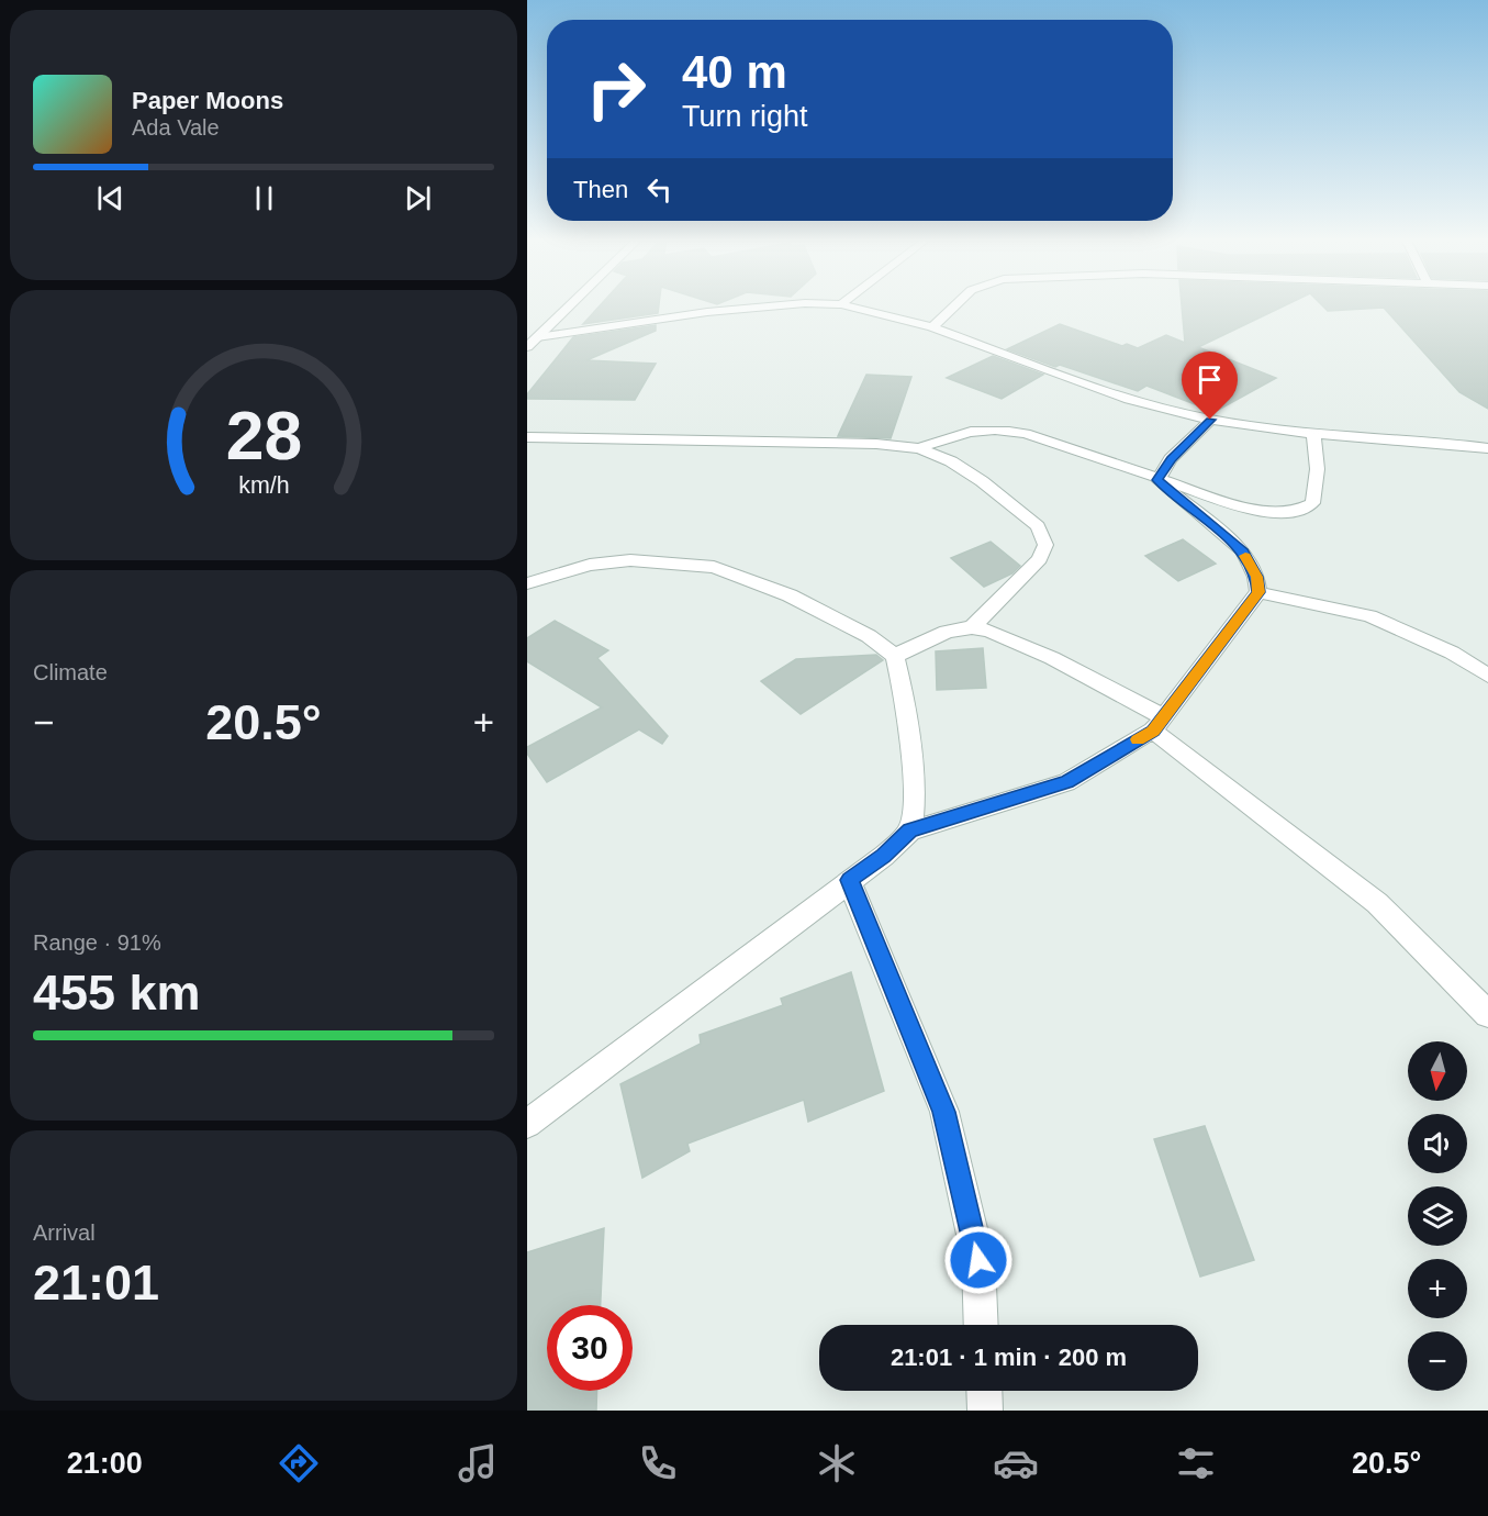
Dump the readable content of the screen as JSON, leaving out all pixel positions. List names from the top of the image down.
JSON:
{
  "north": "bottom",
  "page": {
    "turn": ["40 m", "Turn right"],
    "song": ["Paper Moons", "Ada Vale"],
    "then": "Then",
    "tile": [
      "Climate",
      ["Range · 91%", "455 km"],
      ["Arrival", "21:01"]
    ],
    "heat": ["−", "20.5°", "+"],
    "map_buttons": ["+", "−"],
    "limit": "30",
    "trip": "21:01 · 1 min · 200 m",
    "tabs": ["21:00", "20.5°"],
    "gauge": ["28", "km/h"]
  }
}
